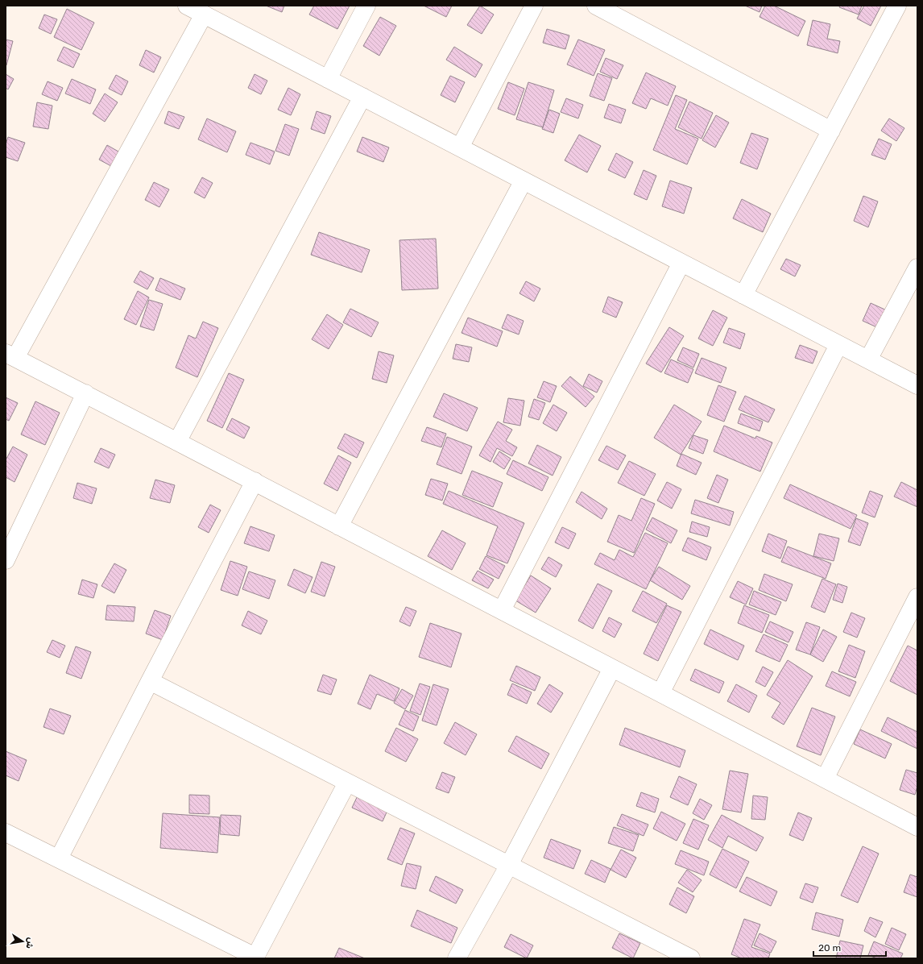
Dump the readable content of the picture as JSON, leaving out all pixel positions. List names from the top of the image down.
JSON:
{
  "scale_bar": "20 m",
  "north": "right"
}
